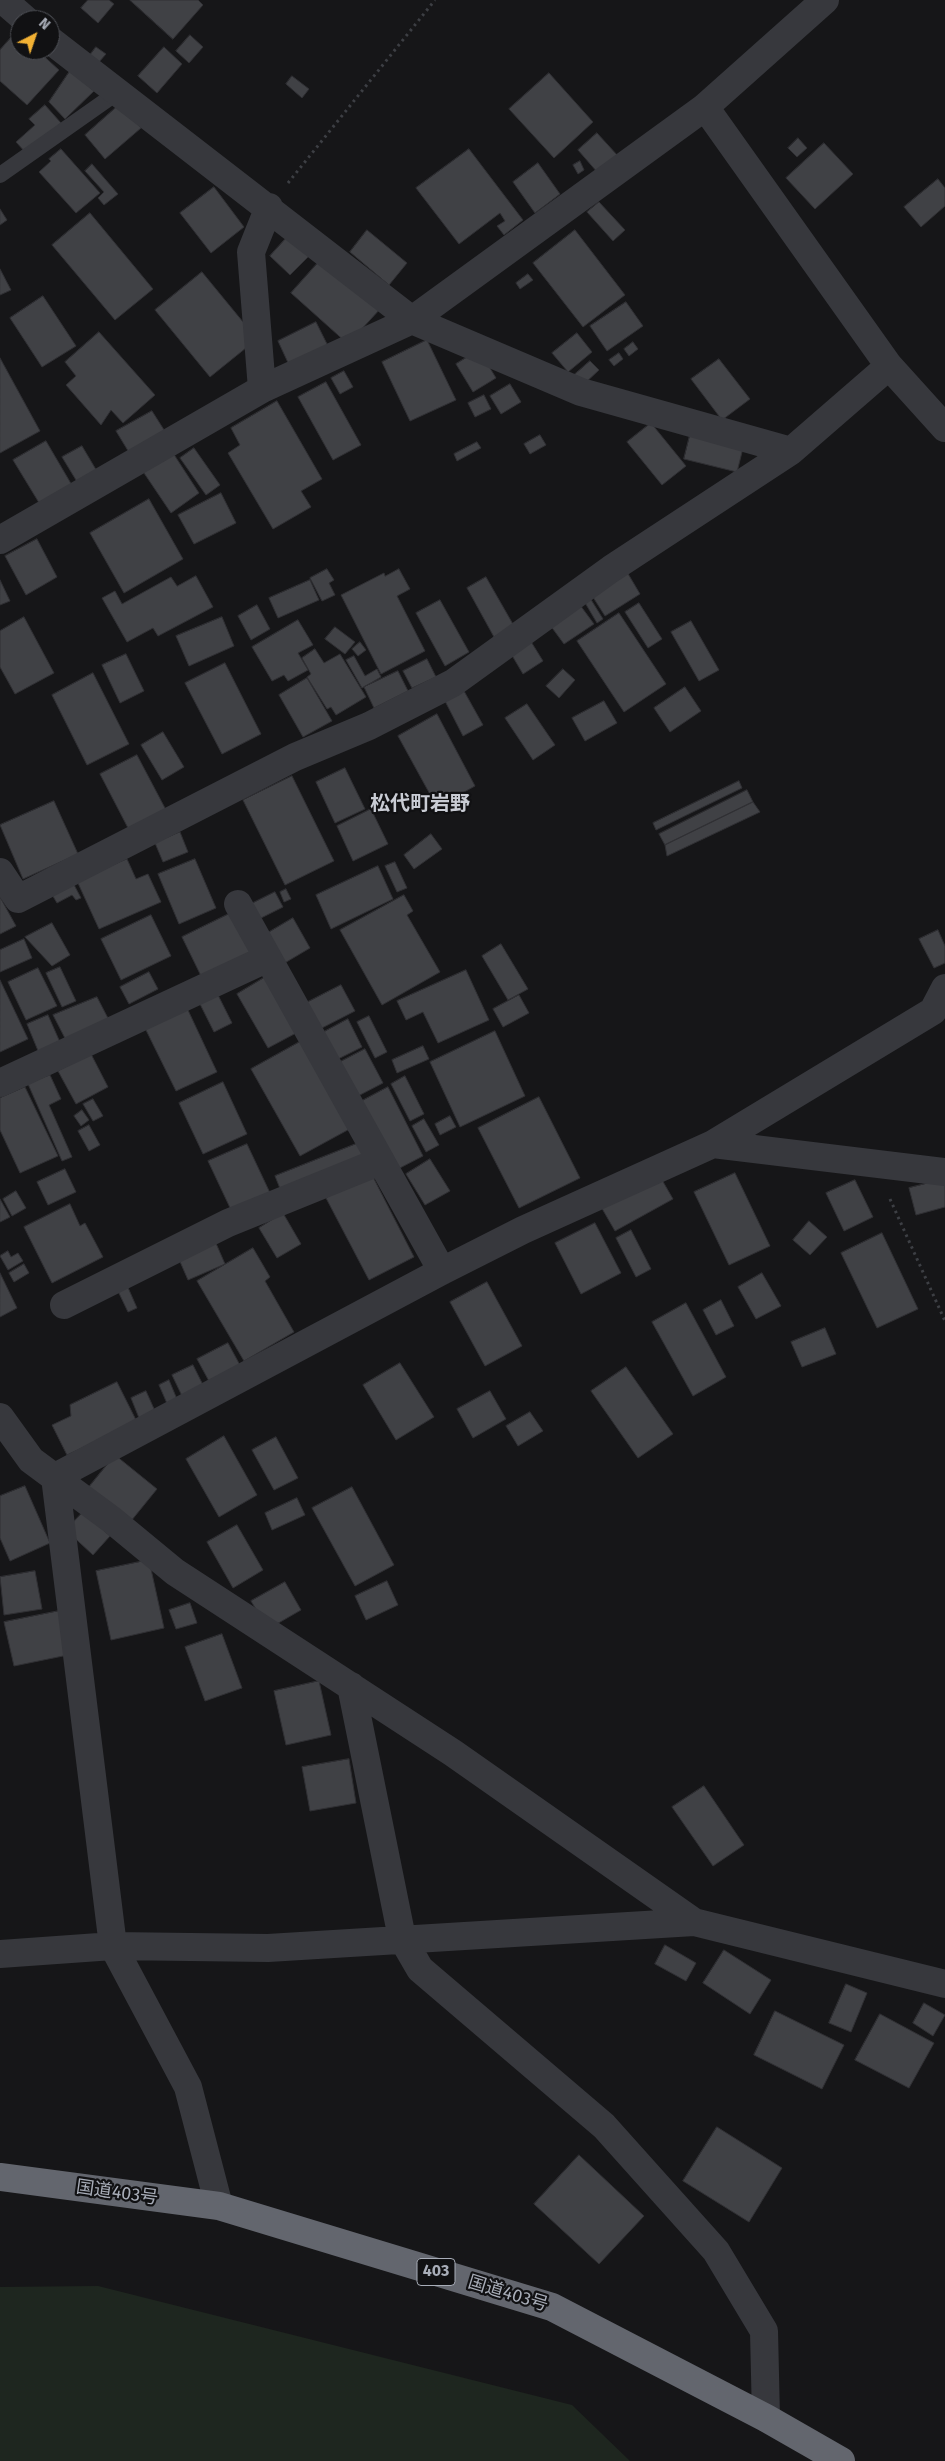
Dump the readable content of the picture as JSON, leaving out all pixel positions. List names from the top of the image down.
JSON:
{
  "streets": {
    "highway": ["国道403号", "403"]
  },
  "districts": ["松代町岩野"],
  "north": "top right"
}
